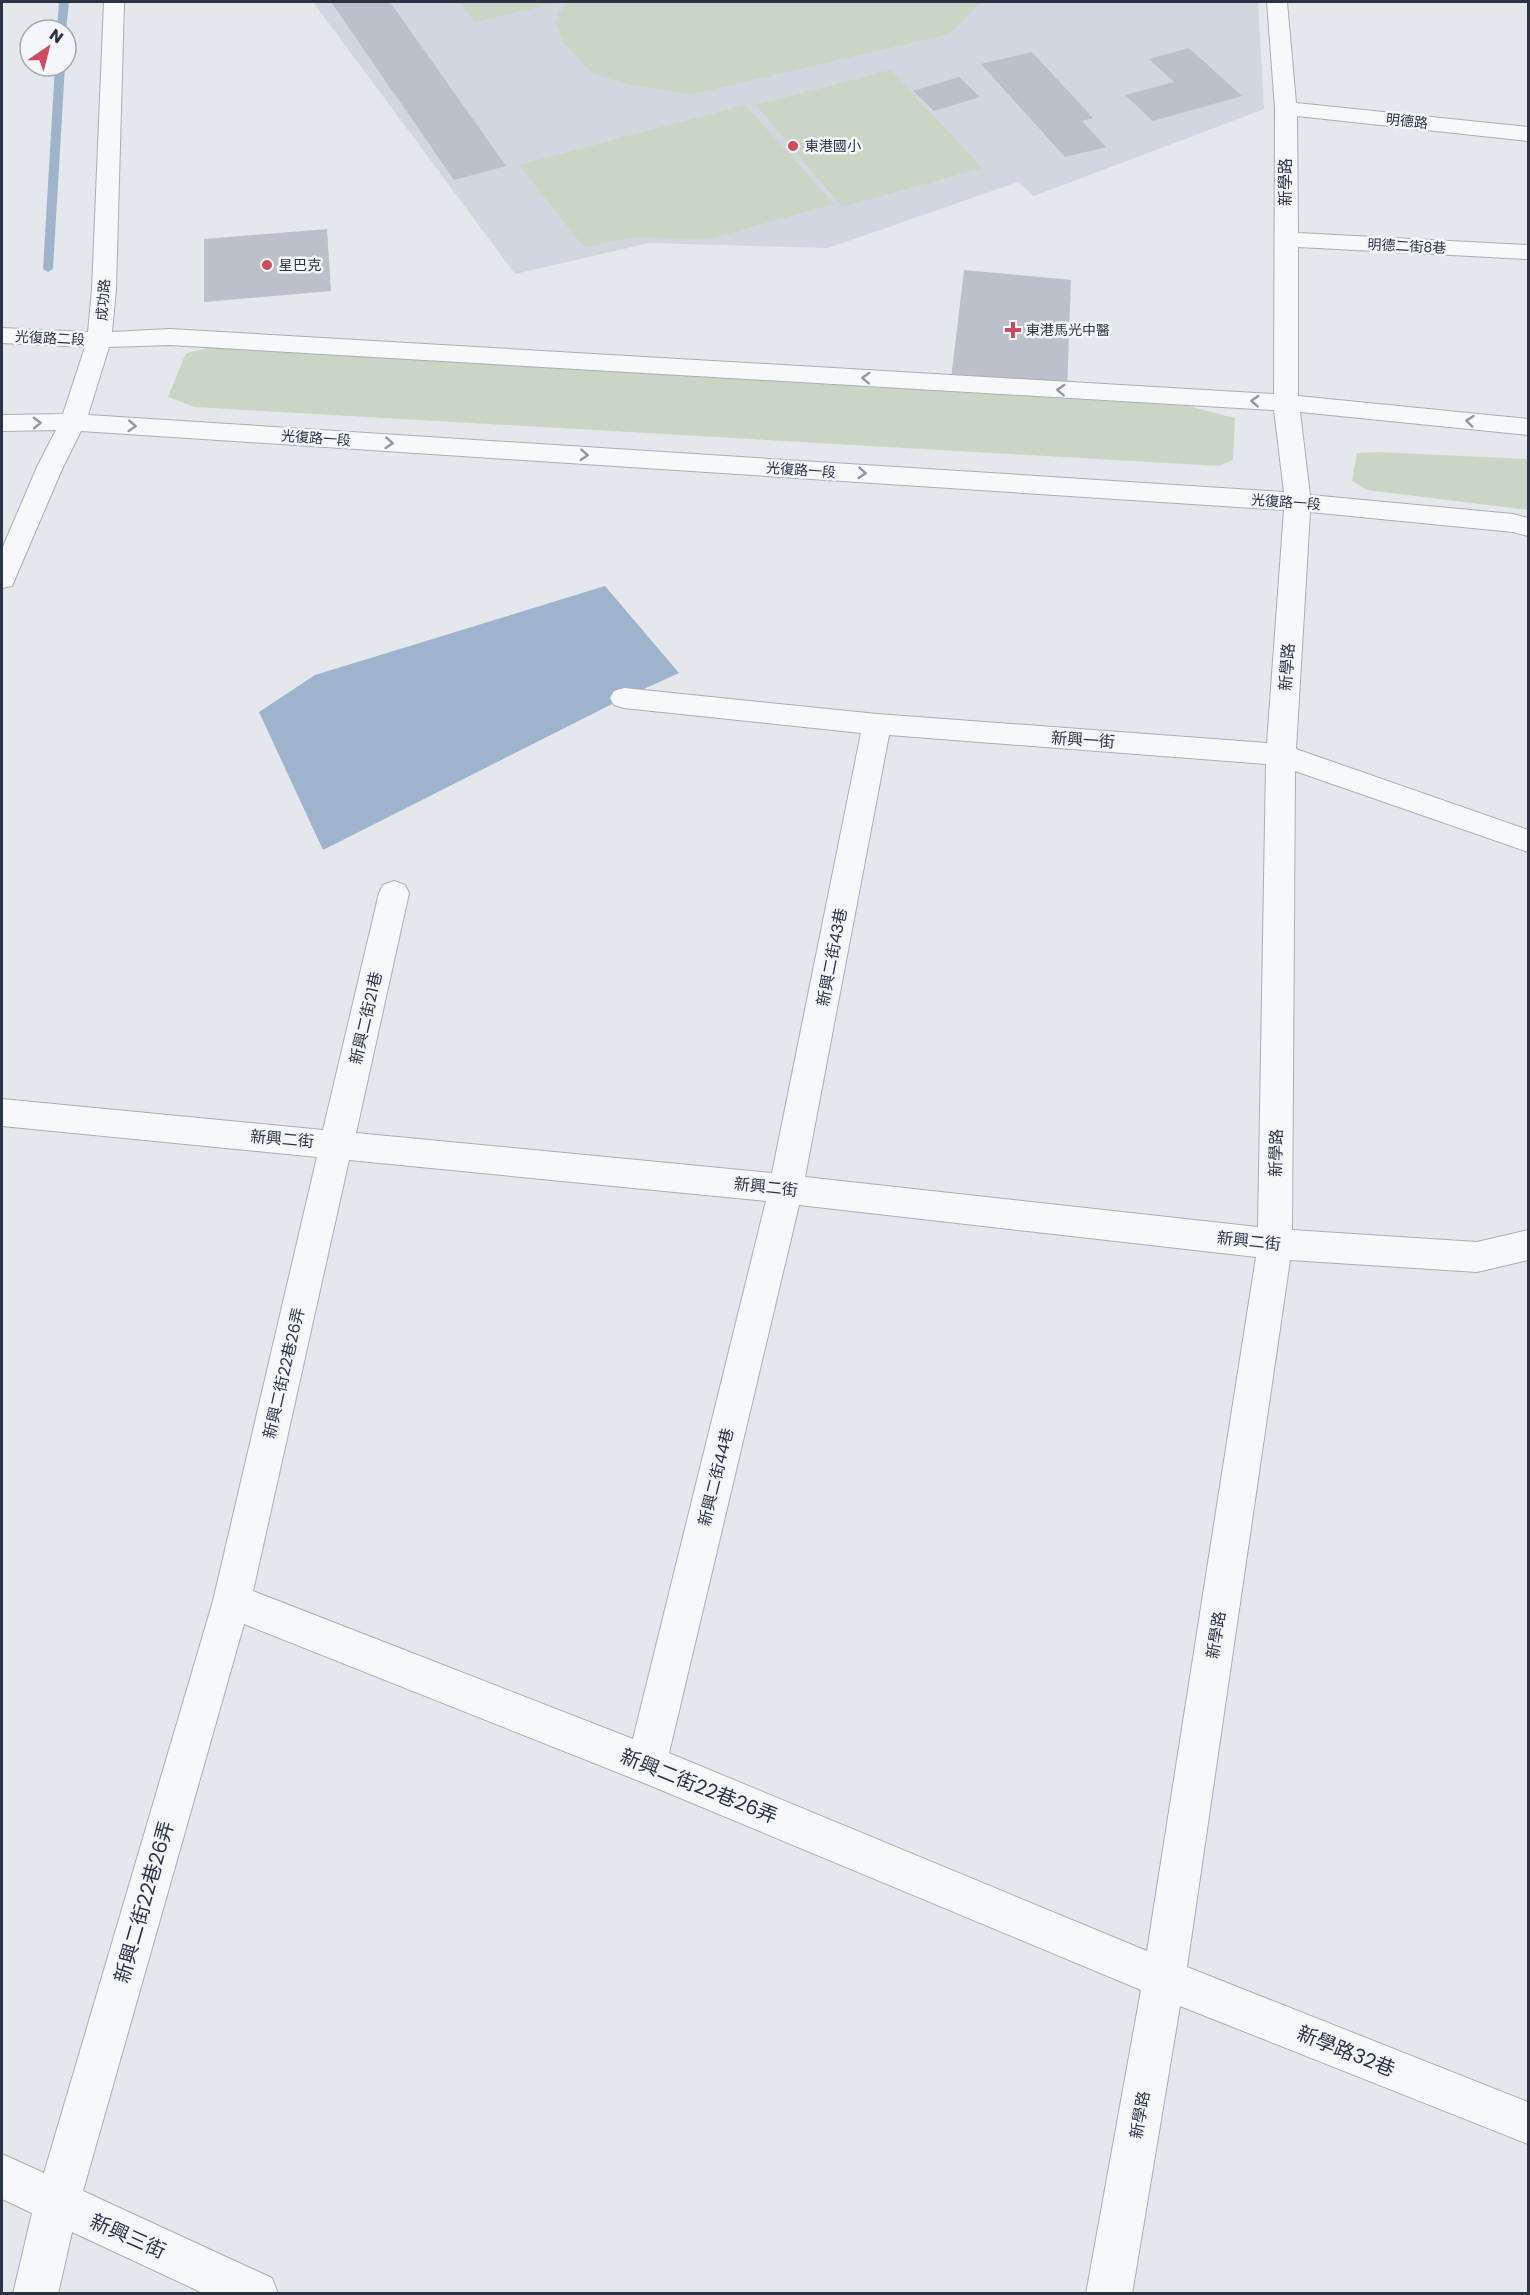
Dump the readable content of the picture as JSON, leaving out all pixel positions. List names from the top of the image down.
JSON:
{
  "streets": {
    "street": [
      "明德路",
      "新學路",
      "明德二街8巷",
      "成功路",
      "光復路二段",
      "光復路一段",
      "新興一街",
      "新興二街43巷",
      "新興二街21巷",
      "新興二街",
      "新興二街22巷26弄",
      "新興二街44巷",
      "新學路32巷",
      "新興三街"
    ]
  },
  "crossings": [
    ["明德路", "新學路"],
    ["新學路", "明德二街8巷"],
    ["新學路", "光復路一段"],
    ["新學路", "新興一街"],
    ["新學路", "新興二街"],
    ["新學路", "新興二街22巷26弄"],
    ["新學路", "新學路32巷"],
    ["成功路", "光復路二段"],
    ["成功路", "光復路一段"],
    ["新興一街", "新興二街43巷"],
    ["新興二街43巷", "新興二街"],
    ["新興二街43巷", "新興二街44巷"],
    ["新興二街21巷", "新興二街"],
    ["新興二街21巷", "新興二街22巷26弄"],
    ["新興二街", "新興二街22巷26弄"],
    ["新興二街", "新興二街44巷"],
    ["新興二街22巷26弄", "新興二街44巷"],
    ["新興二街22巷26弄", "新學路32巷"],
    ["新興二街22巷26弄", "新興三街"]
  ],
  "places": {
    "other": ["東港國小", "星巴克"],
    "health": ["東港馬光中醫"]
  },
  "north": "top right"
}
